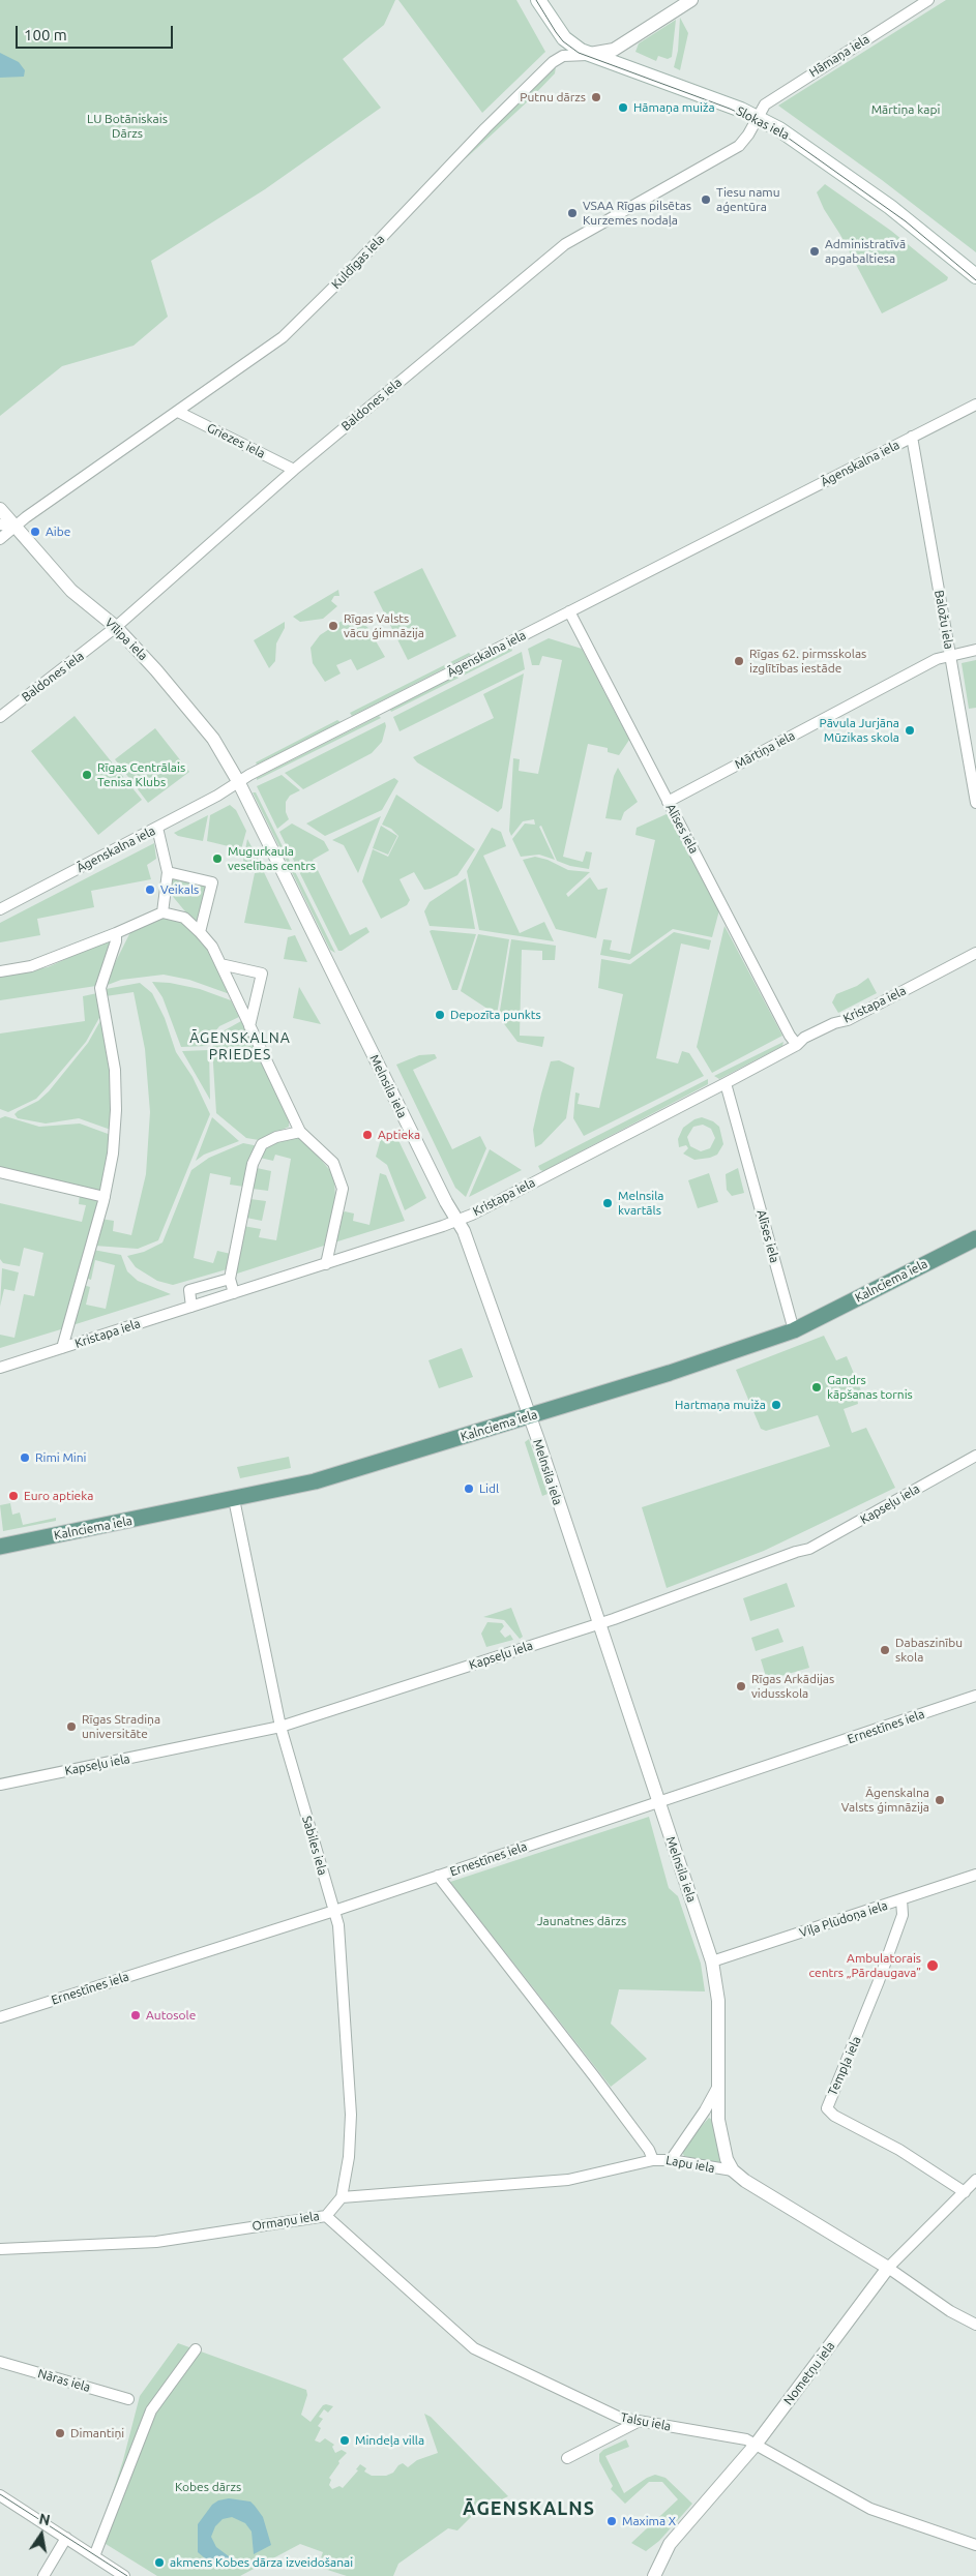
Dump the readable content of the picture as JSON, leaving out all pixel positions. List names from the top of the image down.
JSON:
{
  "streets": {
    "main road": ["Slokas iela", "Kalnciema iela"],
    "street": [
      "Hāmaņa iela",
      "Kuldīgas iela",
      "Baldones iela",
      "Griezes iela",
      "Āgenskalna iela",
      "Baložu iela",
      "Vīlipa iela",
      "Mārtiņa iela",
      "Alīses iela",
      "Kristapa iela",
      "Melnsila iela",
      "Kapseļu iela",
      "Ernestīnes iela",
      "Sabiles iela",
      "Viļa Plūdoņa iela",
      "Tempļa iela",
      "Lapu iela",
      "Ormaņu iela",
      "Nometņu iela",
      "Nāras iela",
      "Talsu iela"
    ]
  },
  "crossings": [
    ["Hāmaņa iela", "Slokas iela"],
    ["Hāmaņa iela", "Baldones iela"],
    ["Slokas iela", "Kuldīgas iela"],
    ["Slokas iela", "Baldones iela"],
    ["Kuldīgas iela", "Griezes iela"],
    ["Kuldīgas iela", "Vīlipa iela"],
    ["Baldones iela", "Griezes iela"],
    ["Baldones iela", "Vīlipa iela"],
    ["Āgenskalna iela", "Baložu iela"],
    ["Āgenskalna iela", "Vīlipa iela"],
    ["Āgenskalna iela", "Alīses iela"],
    ["Āgenskalna iela", "Melnsila iela"],
    ["Baložu iela", "Mārtiņa iela"],
    ["Vīlipa iela", "Melnsila iela"],
    ["Mārtiņa iela", "Alīses iela"],
    ["Alīses iela", "Kristapa iela"],
    ["Alīses iela", "Kalnciema iela"],
    ["Kristapa iela", "Melnsila iela"],
    ["Melnsila iela", "Kalnciema iela"],
    ["Melnsila iela", "Kapseļu iela"],
    ["Melnsila iela", "Ernestīnes iela"],
    ["Melnsila iela", "Viļa Plūdoņa iela"],
    ["Melnsila iela", "Lapu iela"],
    ["Kalnciema iela", "Sabiles iela"],
    ["Kapseļu iela", "Sabiles iela"],
    ["Ernestīnes iela", "Sabiles iela"],
    ["Ernestīnes iela", "Lapu iela"],
    ["Sabiles iela", "Ormaņu iela"],
    ["Viļa Plūdoņa iela", "Tempļa iela"],
    ["Tempļa iela", "Nometņu iela"],
    ["Lapu iela", "Nometņu iela"],
    ["Ormaņu iela", "Talsu iela"],
    ["Nometņu iela", "Talsu iela"]
  ],
  "districts": ["ĀGENSKALNA PRIEDES", "ĀGENSKALNS"],
  "parks": [
    "Mārtiņa kapi",
    "LU Botāniskais Dārzs",
    "Jaunatnes dārzs",
    "Kobes dārzs"
  ],
  "places": [
    "Putnu dārzs",
    "Hāmaņa muiža",
    "Tiesu namu aģentūra",
    "VSAA Rīgas pilsētas Kurzemes nodaļa",
    "Administratīvā apgabaltiesa",
    "Aibe",
    "Rīgas Valsts vācu ģimnāzija",
    "Rīgas 62. pirmsskolas izglītības iestāde",
    "Pāvula Jurjāna Mūzikas skola",
    "Rīgas Centrālais Tenisa Klubs",
    "Mugurkaula veselības centrs",
    "Veikals",
    "Depozīta punkts",
    "Aptieka",
    "Melnsila kvartāls",
    "Gandrs kāpšanas tornis",
    "Hartmaņa muiža",
    "Rimi Mini",
    "Lidl",
    "Euro aptieka",
    "Dabaszinību skola",
    "Rīgas Arkādijas vidusskola",
    "Rīgas Stradiņa universitāte",
    "Āgenskalna Valsts ģimnāzija",
    "Ambulatorais centrs „Pārdaugava”",
    "Autosole",
    "Dimantiņi",
    "Mindeļa villa",
    "Maxima X",
    "akmens Kobes dārza izveidošanai"
  ],
  "scale_bar": "100 m",
  "north": "top"
}
